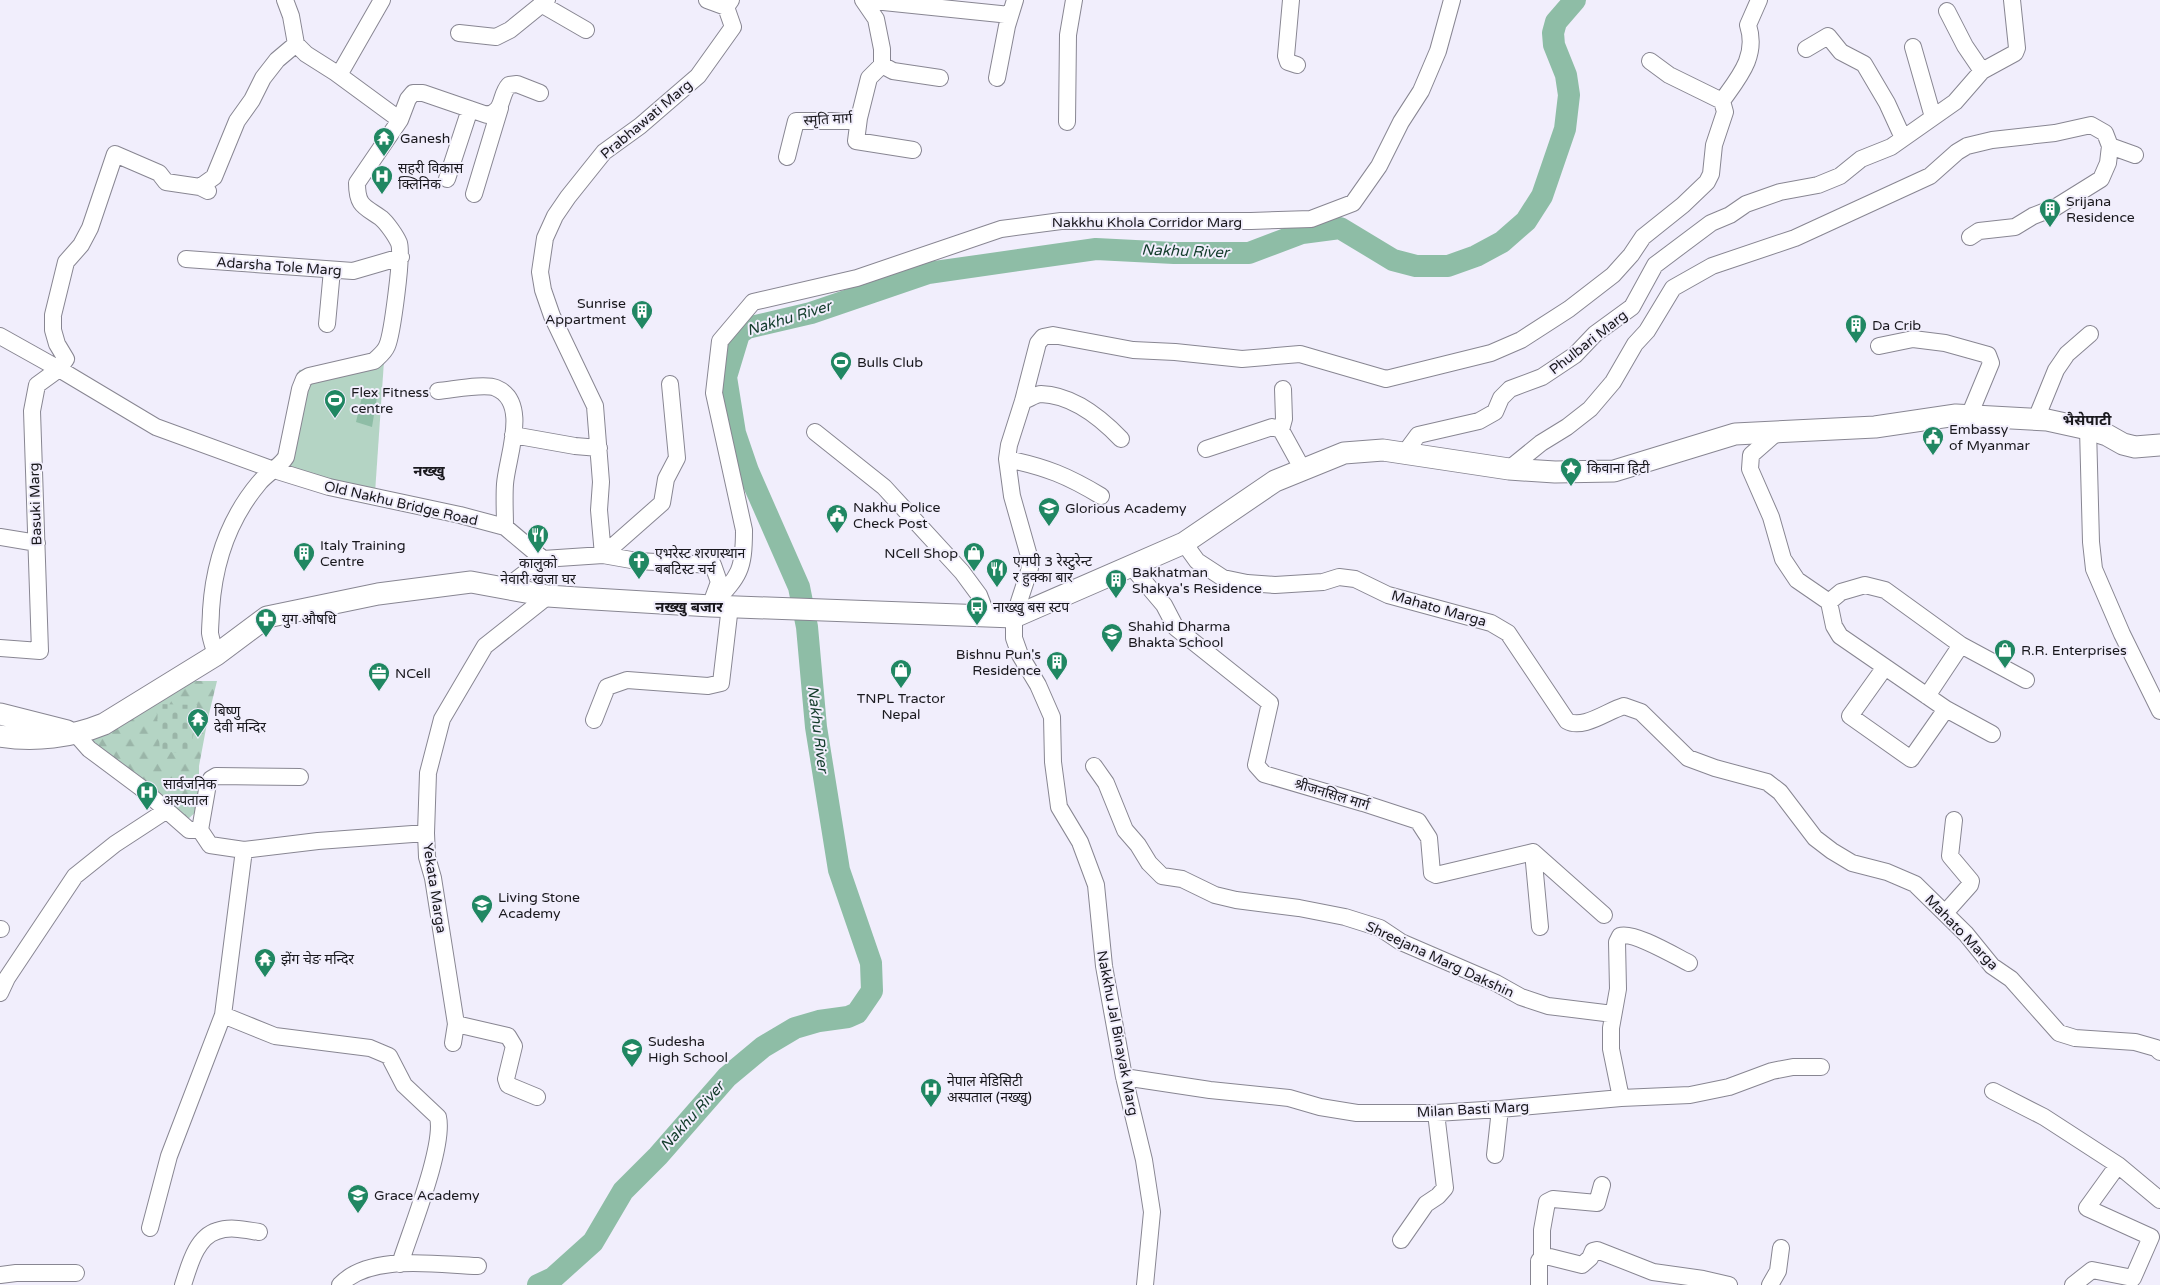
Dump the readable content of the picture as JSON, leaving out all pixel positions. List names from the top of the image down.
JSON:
{
  "streets": {
    "street": [
      "Prabhawati Marg",
      "स्मृति मार्ग",
      "Nakkhu Khola Corridor Marg",
      "Adarsha Tole Marg",
      "Phulbari Marg",
      "Old Nakhu Bridge Road",
      "Basuki Marg",
      "Mahato Marga",
      "श्रीजनसिल मार्ग",
      "Yekata Marga",
      "Shreejana Marg Dakshin",
      "Nakkhu Jal Binayak Marg",
      "Milan Basti Marg"
    ]
  },
  "crossings": [
    ["Old Nakhu Bridge Road", "Basuki Marg"],
    ["Nakkhu Jal Binayak Marg", "Milan Basti Marg"]
  ],
  "districts": ["भैसेपाटी", "नख्खु", "नख्खु बजार"],
  "water": ["Nakhu River"],
  "places": {
    "temple": ["Ganesh", "बिष्णु देवी मन्दिर", "झेंग चेङ मन्दिर"],
    "hospital": ["सहरी विकास क्लिनिक", "सार्वजनिक अस्पताल", "नेपाल मेडिसिटी अस्पताल (नख्खु)"],
    "building": [
      "Srijana Residence",
      "Sunrise Appartment",
      "Da Crib",
      "Italy Training Centre",
      "Bakhatman Shakya's Residence",
      "Bishnu Pun's Residence"
    ],
    "sports": ["Bulls Club", "Flex Fitness centre"],
    "public building": ["Embassy of Myanmar", "Nakhu Police Check Post"],
    "place": ["किवाना हिटी"],
    "school or university": [
      "Glorious Academy",
      "Shahid Dharma Bhakta School",
      "Living Stone Academy",
      "Sudesha High School",
      "Grace Academy"
    ],
    "restaurant": ["कालुको नेवारी खजा घर", "एमपी 3 रेस्टुरेन्ट र हुक्का बार"],
    "shop": ["NCell Shop", "R.R. Enterprises", "TNPL Tractor Nepal"],
    "church": ["एभरेस्ट शरणस्थान बबटिस्ट चर्च"],
    "bus stop": ["नाख्खु बस स्टप"],
    "pharmacy": ["युग औषधि"],
    "office": ["NCell"]
  }
}
